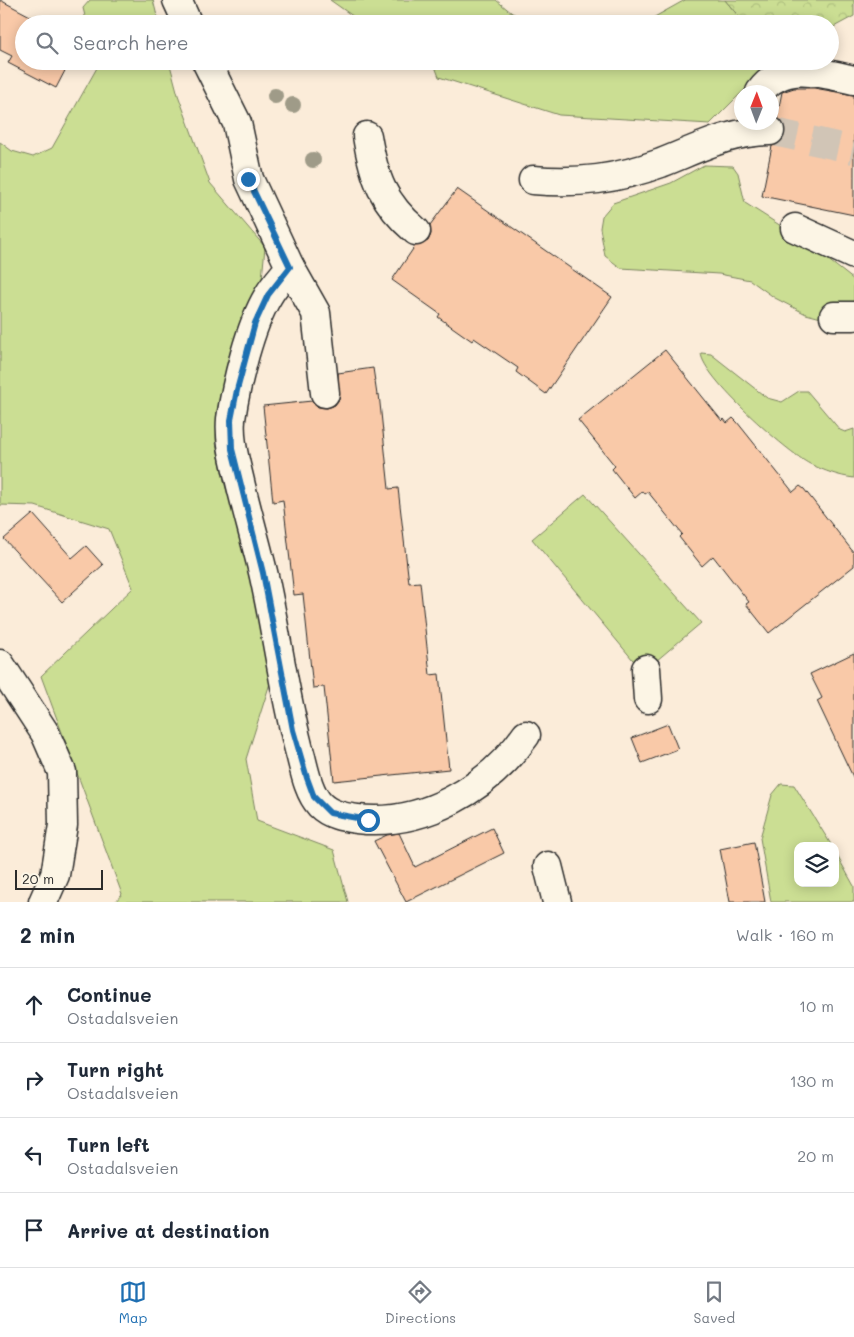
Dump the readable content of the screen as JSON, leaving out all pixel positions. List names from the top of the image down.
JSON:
{
  "scale_bar": "20 m",
  "north": "top",
  "page": {
    "search": "Search here",
    "scale": "20 m",
    "heading": ["2 min", "Walk · 160 m"],
    "list": [
      ["Continue", "Ostadalsveien", "10 m"],
      ["Turn right", "Ostadalsveien", "130 m"],
      ["Turn left", "Ostadalsveien", "20 m"],
      "Arrive at destination"
    ],
    "nav": ["Map", "Directions", "Saved"]
  }
}
